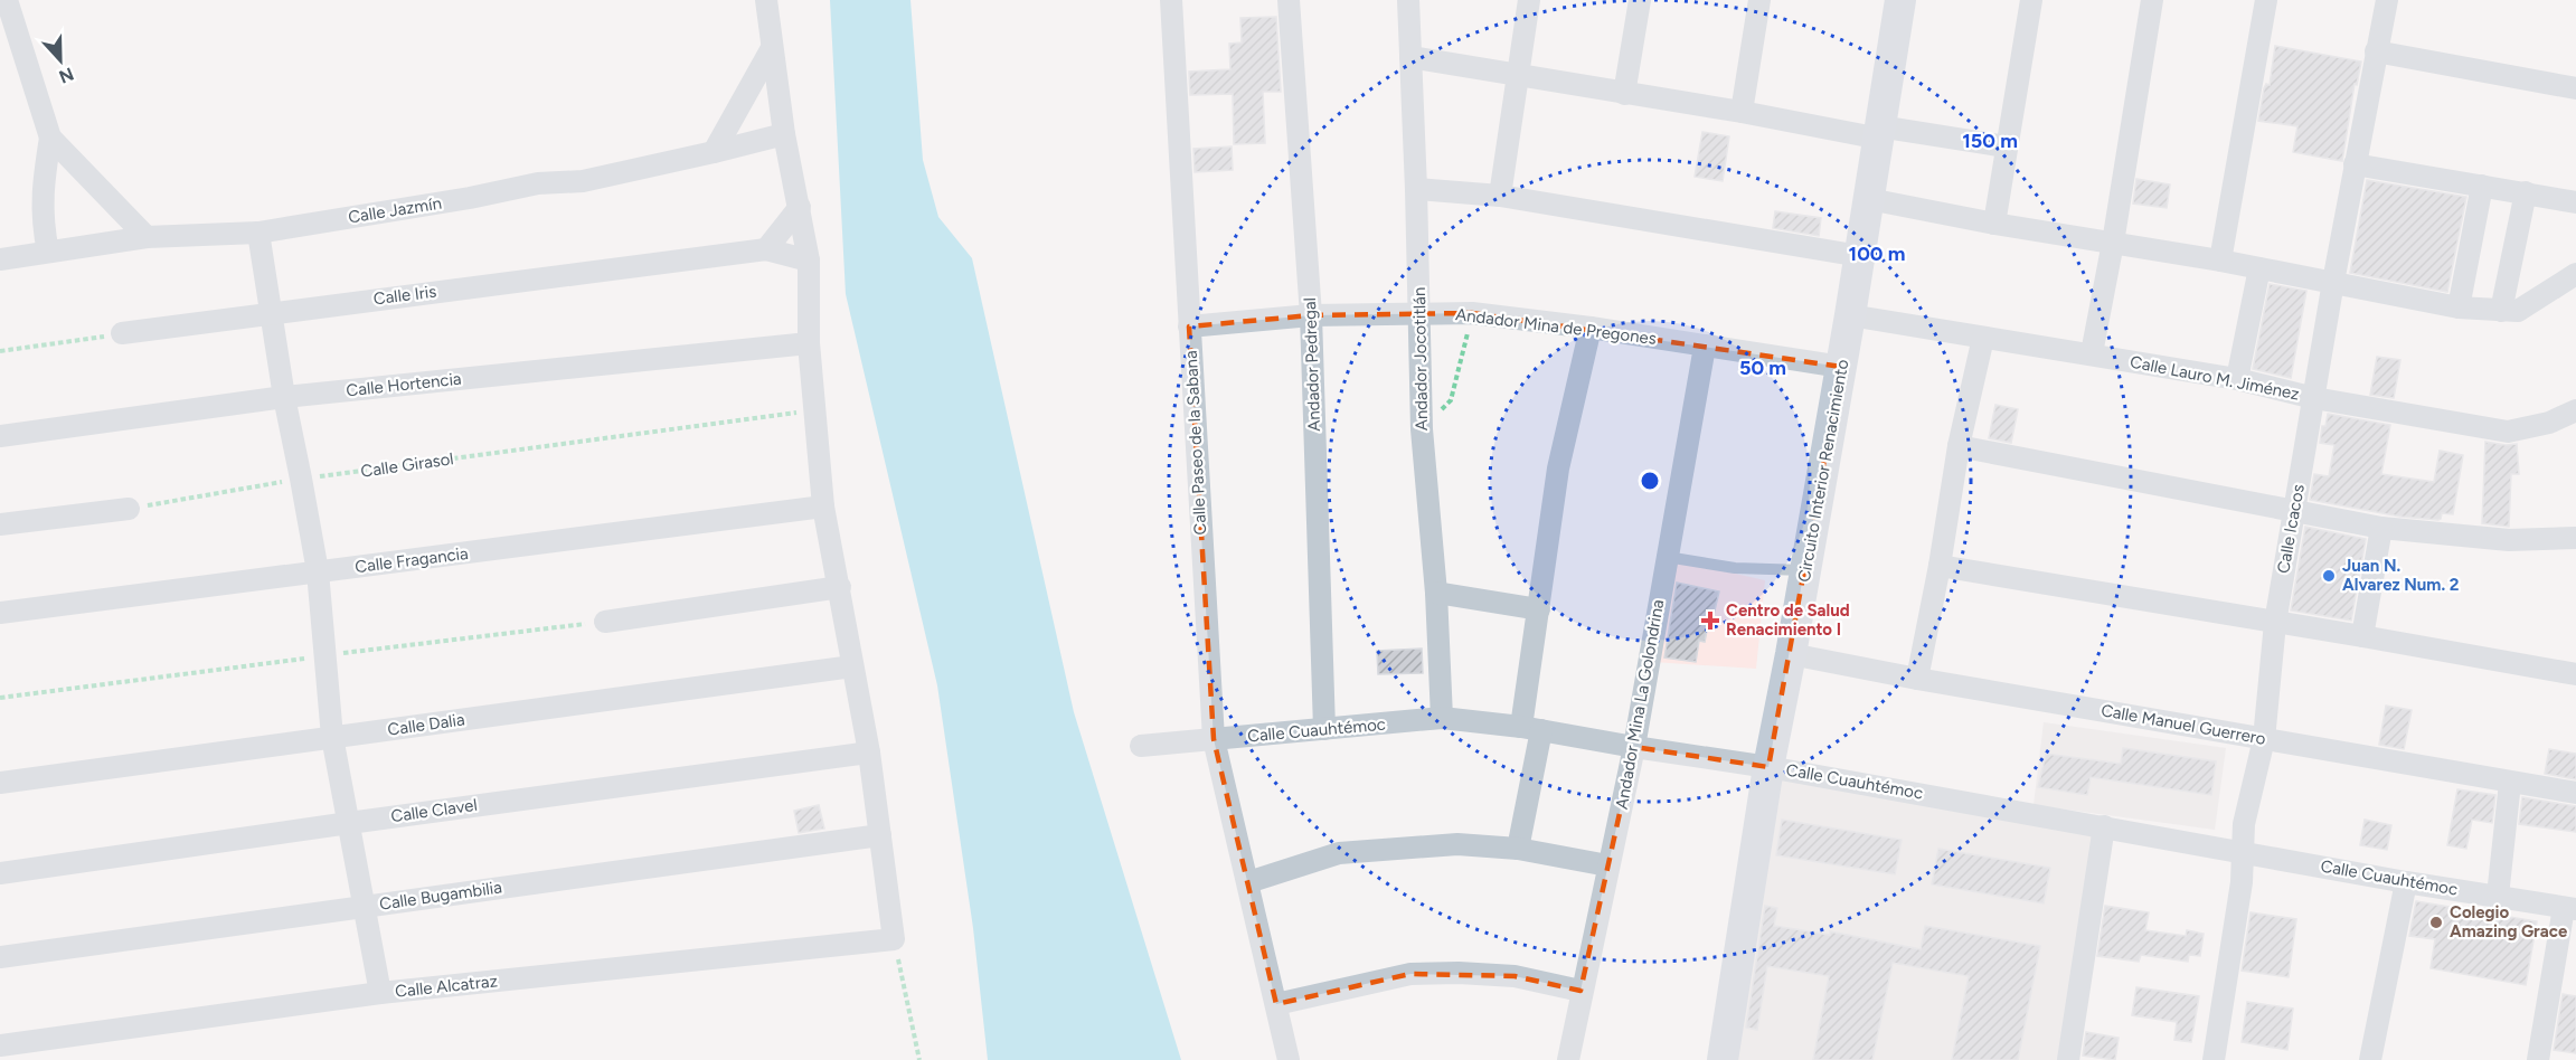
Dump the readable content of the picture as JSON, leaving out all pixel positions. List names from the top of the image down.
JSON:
{
  "streets": {
    "main road": ["Circuito Interior Renacimiento"],
    "street": [
      "Calle Jazmín",
      "Calle Iris",
      "Andador Mina de Pregones",
      "Andador Jocotitlán",
      "Andador Pedregal",
      "Calle Lauro M. Jiménez",
      "Calle Hortencia",
      "Calle Paseo de la Sabana",
      "Calle Icacos",
      "Calle Fragancia",
      "Andador Mina La Golondrina",
      "Calle Dalia",
      "Calle Manuel Guerrero",
      "Calle Cuauhtémoc",
      "Calle Clavel",
      "Calle Bugambilia",
      "Calle Alcatraz"
    ],
    "path": ["Calle Girasol"]
  },
  "crossings": [
    ["Andador Mina de Pregones", "Andador Jocotitlán"],
    ["Andador Mina de Pregones", "Andador Pedregal"],
    ["Andador Mina de Pregones", "Calle Paseo de la Sabana"],
    ["Andador Mina de Pregones", "Circuito Interior Renacimiento"],
    ["Andador Mina de Pregones", "Andador Mina La Golondrina"],
    ["Andador Jocotitlán", "Calle Cuauhtémoc"],
    ["Andador Pedregal", "Calle Cuauhtémoc"],
    ["Calle Lauro M. Jiménez", "Circuito Interior Renacimiento"],
    ["Calle Lauro M. Jiménez", "Calle Icacos"],
    ["Calle Paseo de la Sabana", "Calle Cuauhtémoc"],
    ["Circuito Interior Renacimiento", "Calle Manuel Guerrero"],
    ["Circuito Interior Renacimiento", "Calle Cuauhtémoc"],
    ["Calle Icacos", "Calle Manuel Guerrero"],
    ["Calle Icacos", "Calle Cuauhtémoc"],
    ["Andador Mina La Golondrina", "Calle Cuauhtémoc"]
  ],
  "places": {
    "other": ["Juan N. Alvarez Num. 2", "Colegio Amazing Grace"],
    "health": ["Centro de Salud Renacimiento I"]
  },
  "north": "bottom",
  "rings": ["150 m", "100 m", "50 m"]
}
